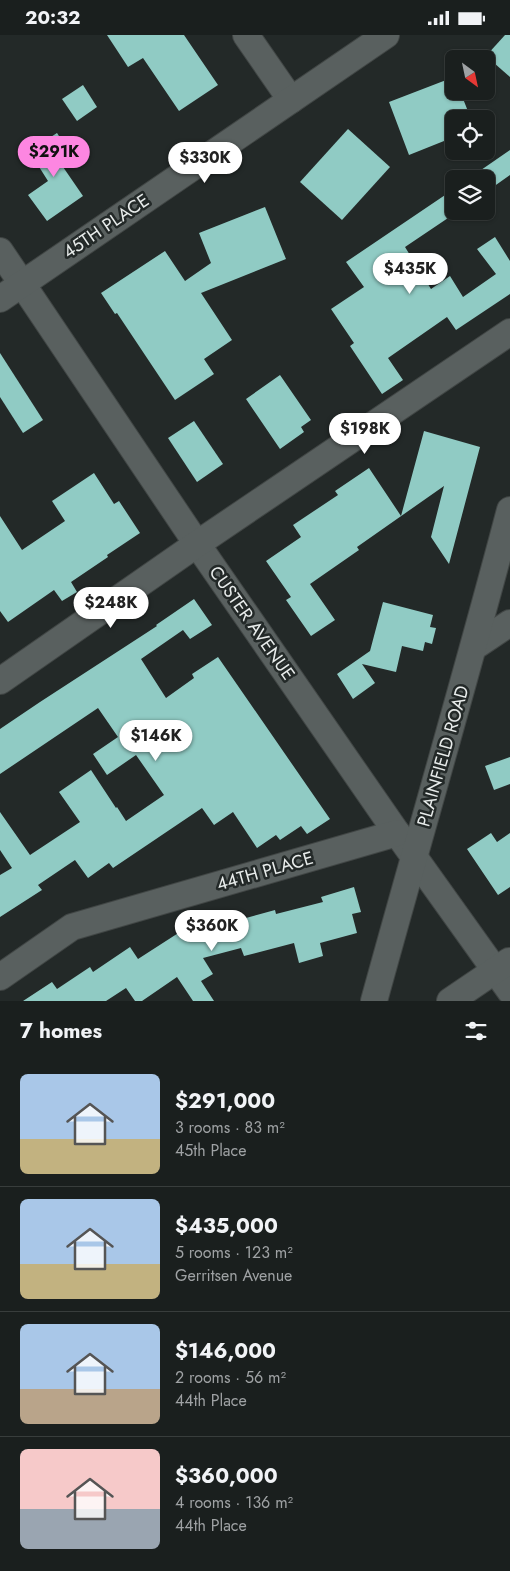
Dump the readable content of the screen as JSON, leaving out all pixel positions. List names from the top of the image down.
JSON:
{
  "streets": {
    "street": [
      "45TH PLACE",
      "CUSTER AVENUE",
      "PLAINFIELD ROAD",
      "44TH PLACE"
    ]
  },
  "crossings": [
    ["45TH PLACE", "CUSTER AVENUE"],
    ["CUSTER AVENUE", "PLAINFIELD ROAD"],
    ["CUSTER AVENUE", "44TH PLACE"]
  ],
  "north": "bottom right",
  "page": {
    "status": "20:32",
    "price": [
      "$291K",
      "$330K",
      "$435K",
      "$198K",
      "$248K",
      "$146K",
      "$360K"
    ],
    "heading": "7 homes",
    "list": [
      {
        "name": "$291,000",
        "note": "3 rooms · 83 m² · 45th Place"
      },
      {
        "name": "$435,000",
        "note": "5 rooms · 123 m² · Gerritsen Avenue"
      },
      {
        "name": "$146,000",
        "note": "2 rooms · 56 m² · 44th Place"
      },
      {
        "name": "$360,000",
        "note": "4 rooms · 136 m² · 44th Place"
      }
    ]
  }
}
